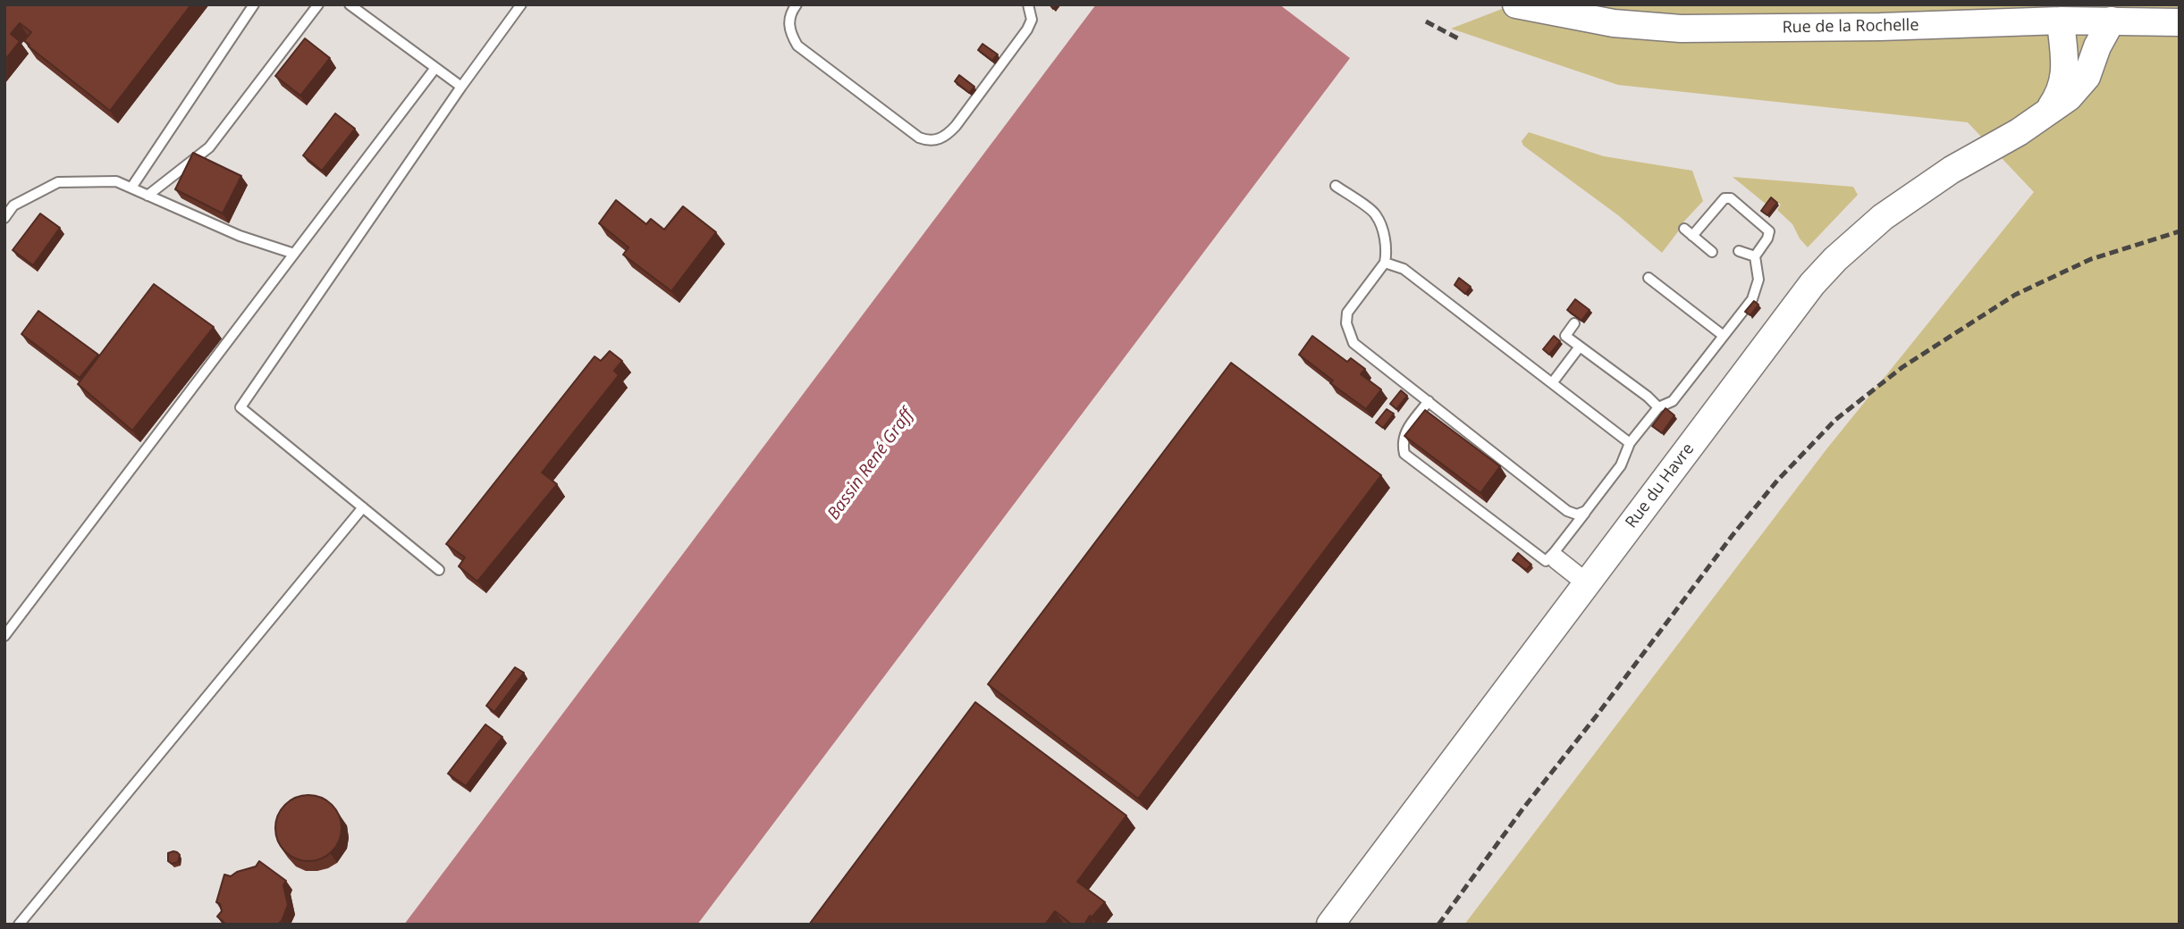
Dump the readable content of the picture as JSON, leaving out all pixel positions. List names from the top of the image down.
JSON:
{
  "streets": {
    "main road": ["Rue de la Rochelle", "Rue du Havre"]
  },
  "crossings": [
    ["Rue de la Rochelle", "Rue du Havre"]
  ],
  "water": ["Bassin René Graff"]
}
